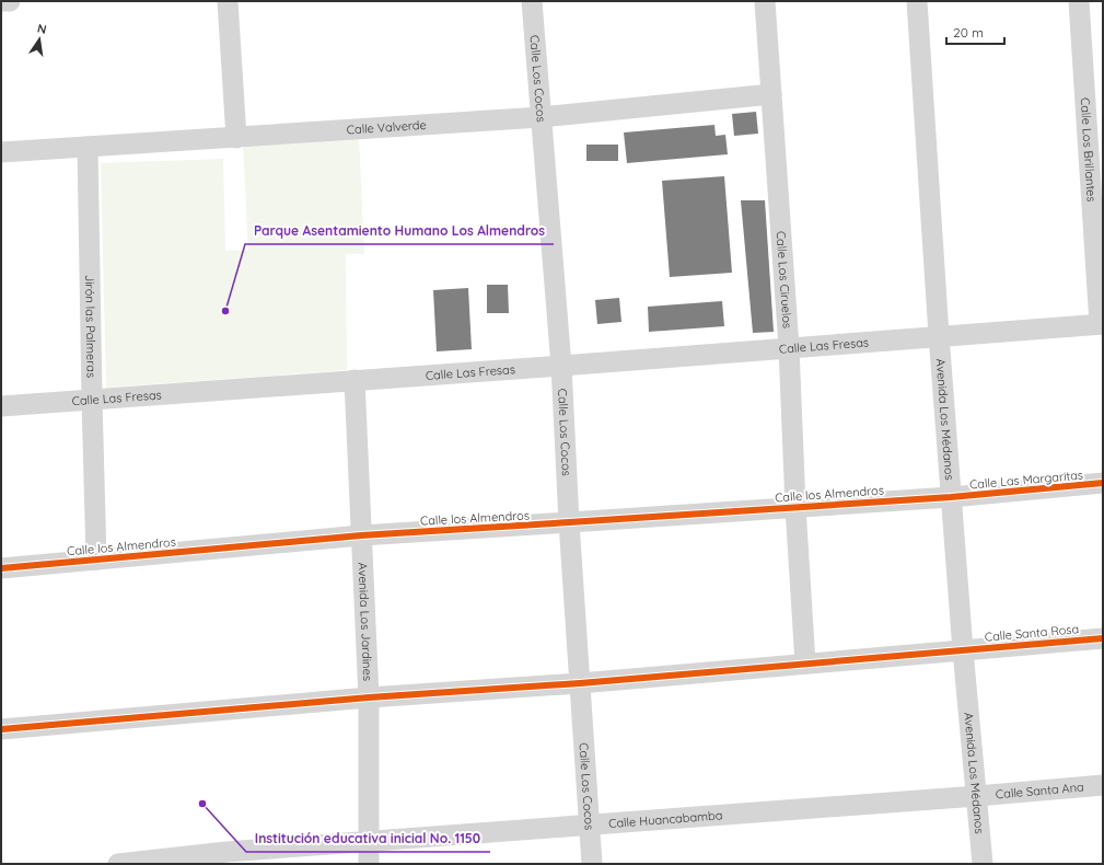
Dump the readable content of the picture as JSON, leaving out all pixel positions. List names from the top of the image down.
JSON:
{
  "streets": {
    "street": [
      "Calle Los Cocos",
      "Calle Valverde",
      "Calle Los Brillantes",
      "Calle Los Ciruelos",
      "Jirón las Palmeras",
      "Calle Las Fresas",
      "Avenida Los Médanos",
      "Calle Las Margaritas",
      "Calle los Almendros",
      "Avenida Los Jardines",
      "Calle Santa Rosa",
      "Calle Santa Ana",
      "Calle Huancabamba"
    ]
  },
  "crossings": [
    ["Calle Los Cocos", "Calle Valverde"],
    ["Calle Los Cocos", "Calle Las Fresas"],
    ["Calle Los Cocos", "Calle los Almendros"],
    ["Calle Los Cocos", "Calle Santa Rosa"],
    ["Calle Los Cocos", "Calle Huancabamba"],
    ["Calle Valverde", "Calle Los Ciruelos"],
    ["Calle Valverde", "Jirón las Palmeras"],
    ["Calle Los Brillantes", "Calle Las Fresas"],
    ["Calle Los Ciruelos", "Calle Las Fresas"],
    ["Calle Los Ciruelos", "Calle los Almendros"],
    ["Calle Los Ciruelos", "Calle Santa Rosa"],
    ["Jirón las Palmeras", "Calle Las Fresas"],
    ["Jirón las Palmeras", "Calle los Almendros"],
    ["Calle Las Fresas", "Avenida Los Médanos"],
    ["Calle Las Fresas", "Avenida Los Jardines"],
    ["Avenida Los Médanos", "Calle Las Margaritas"],
    ["Avenida Los Médanos", "Calle los Almendros"],
    ["Avenida Los Médanos", "Calle Santa Rosa"],
    ["Avenida Los Médanos", "Calle Santa Ana"],
    ["Avenida Los Médanos", "Calle Huancabamba"],
    ["Calle Las Margaritas", "Calle los Almendros"],
    ["Calle los Almendros", "Avenida Los Jardines"],
    ["Avenida Los Jardines", "Calle Santa Rosa"],
    ["Avenida Los Jardines", "Calle Huancabamba"],
    ["Calle Santa Ana", "Calle Huancabamba"]
  ],
  "places": ["Parque Asentamiento Humano Los Almendros", "Institución educativa inicial No. 1150"],
  "scale_bar": "20 m",
  "north": "top"
}
